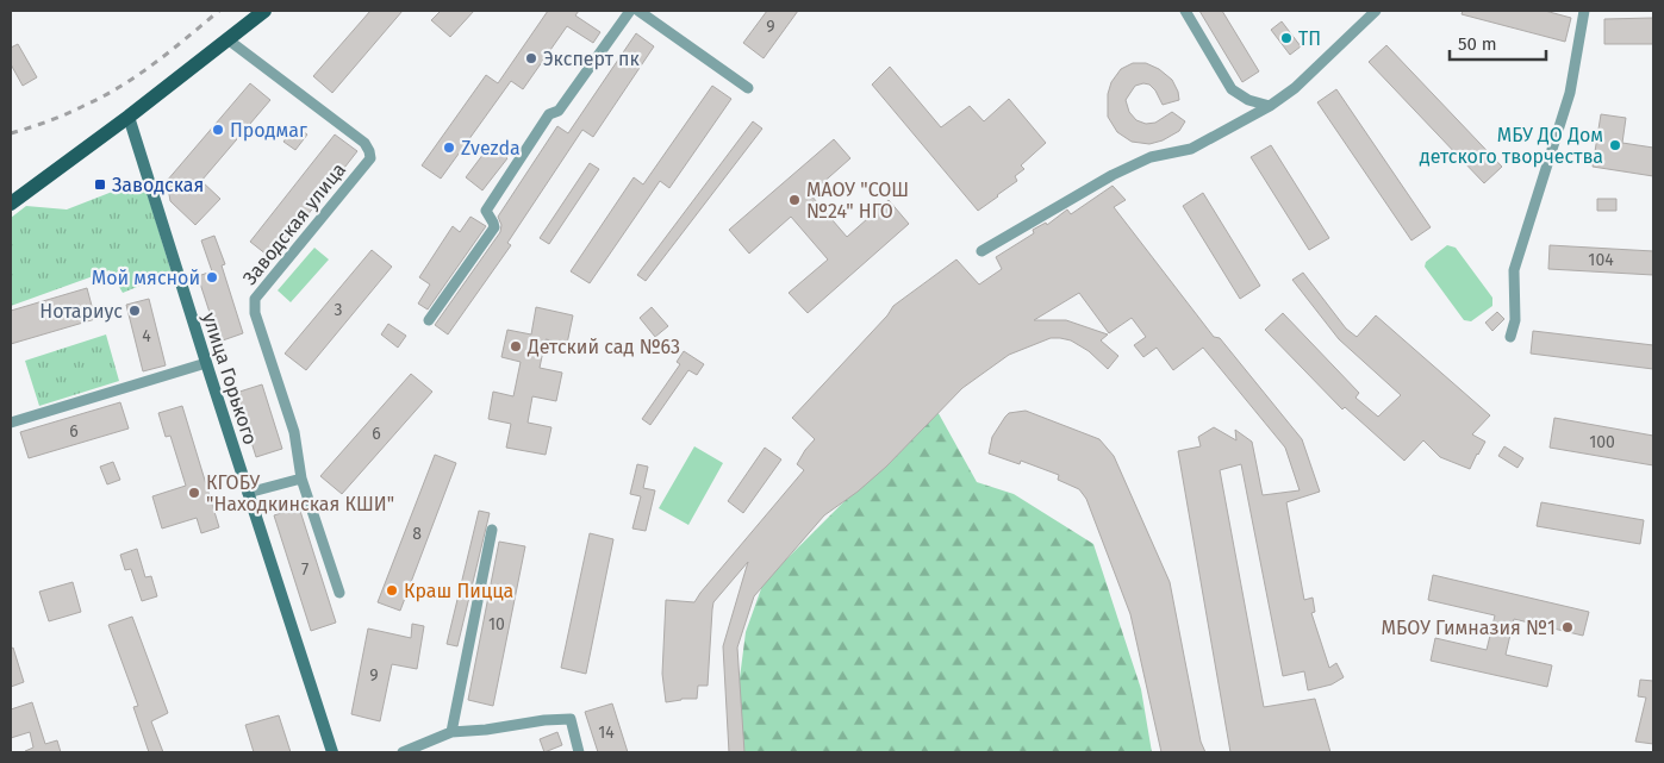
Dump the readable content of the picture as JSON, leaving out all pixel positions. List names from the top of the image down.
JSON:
{
  "streets": {
    "main road": ["улица Горького"],
    "street": ["Заводская улица"]
  },
  "places": {
    "other": [
      "ТП",
      "Эксперт пк",
      "Продмаг",
      "МБУ ДО Дом детского творчества",
      "Zvezda",
      "МАОУ \"СОШ №24\" НГО",
      "Мой мясной",
      "Нотариус",
      "Детский сад №63",
      "КГОБУ \"Находкинская КШИ\"",
      "Краш Пицца",
      "МБОУ Гимназия №1"
    ],
    "transit": ["Заводская"]
  },
  "house_numbers": [
    "9",
    "104",
    "3",
    "4",
    "6",
    "6",
    "100",
    "8",
    "7",
    "10",
    "9",
    "14"
  ],
  "scale_bar": "50 m"
}
